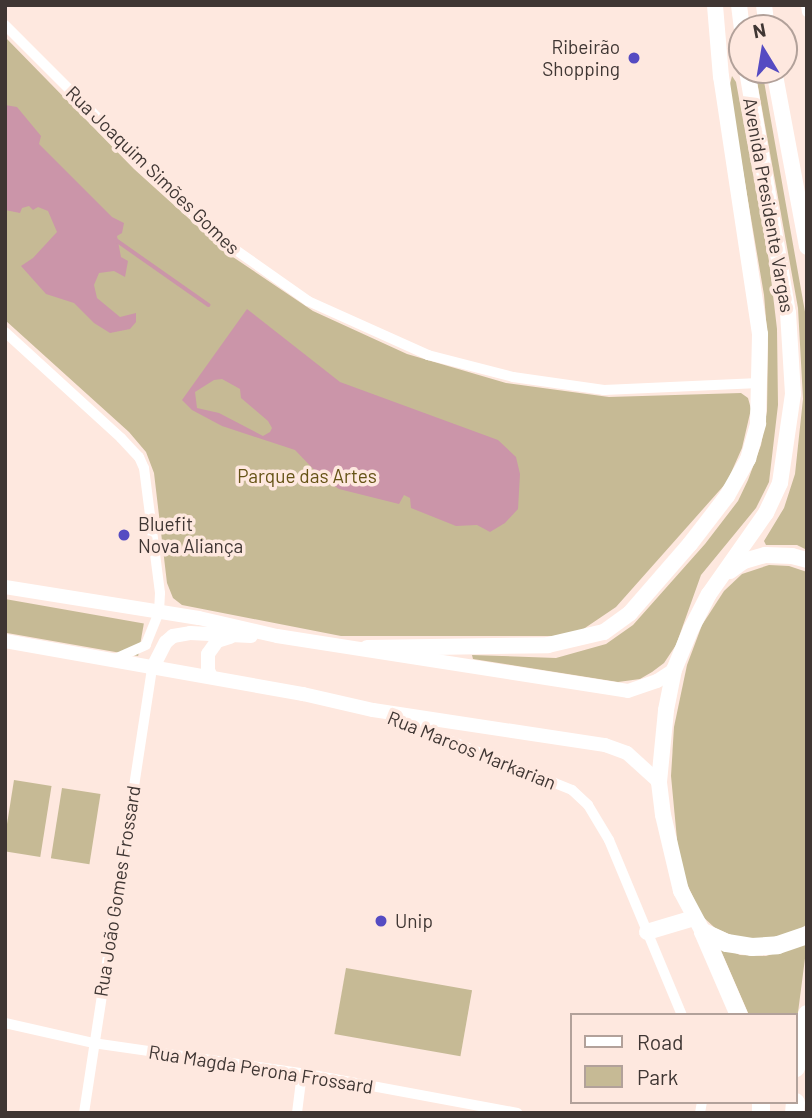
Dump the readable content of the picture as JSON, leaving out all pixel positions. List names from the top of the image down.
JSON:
{
  "streets": {
    "main road": ["Avenida Presidente Vargas"],
    "street": [
      "Rua Joaquim Simões Gomes",
      "Rua Marcos Markarian",
      "Rua João Gomes Frossard",
      "Rua Magda Perona Frossard"
    ]
  },
  "crossings": [
    ["Rua João Gomes Frossard", "Rua Magda Perona Frossard"]
  ],
  "parks": ["Parque das Artes"],
  "places": ["Ribeirão Shopping", "Bluefit Nova Aliança", "Unip"],
  "legend": ["Road", "Park"],
  "north": "top"
}
